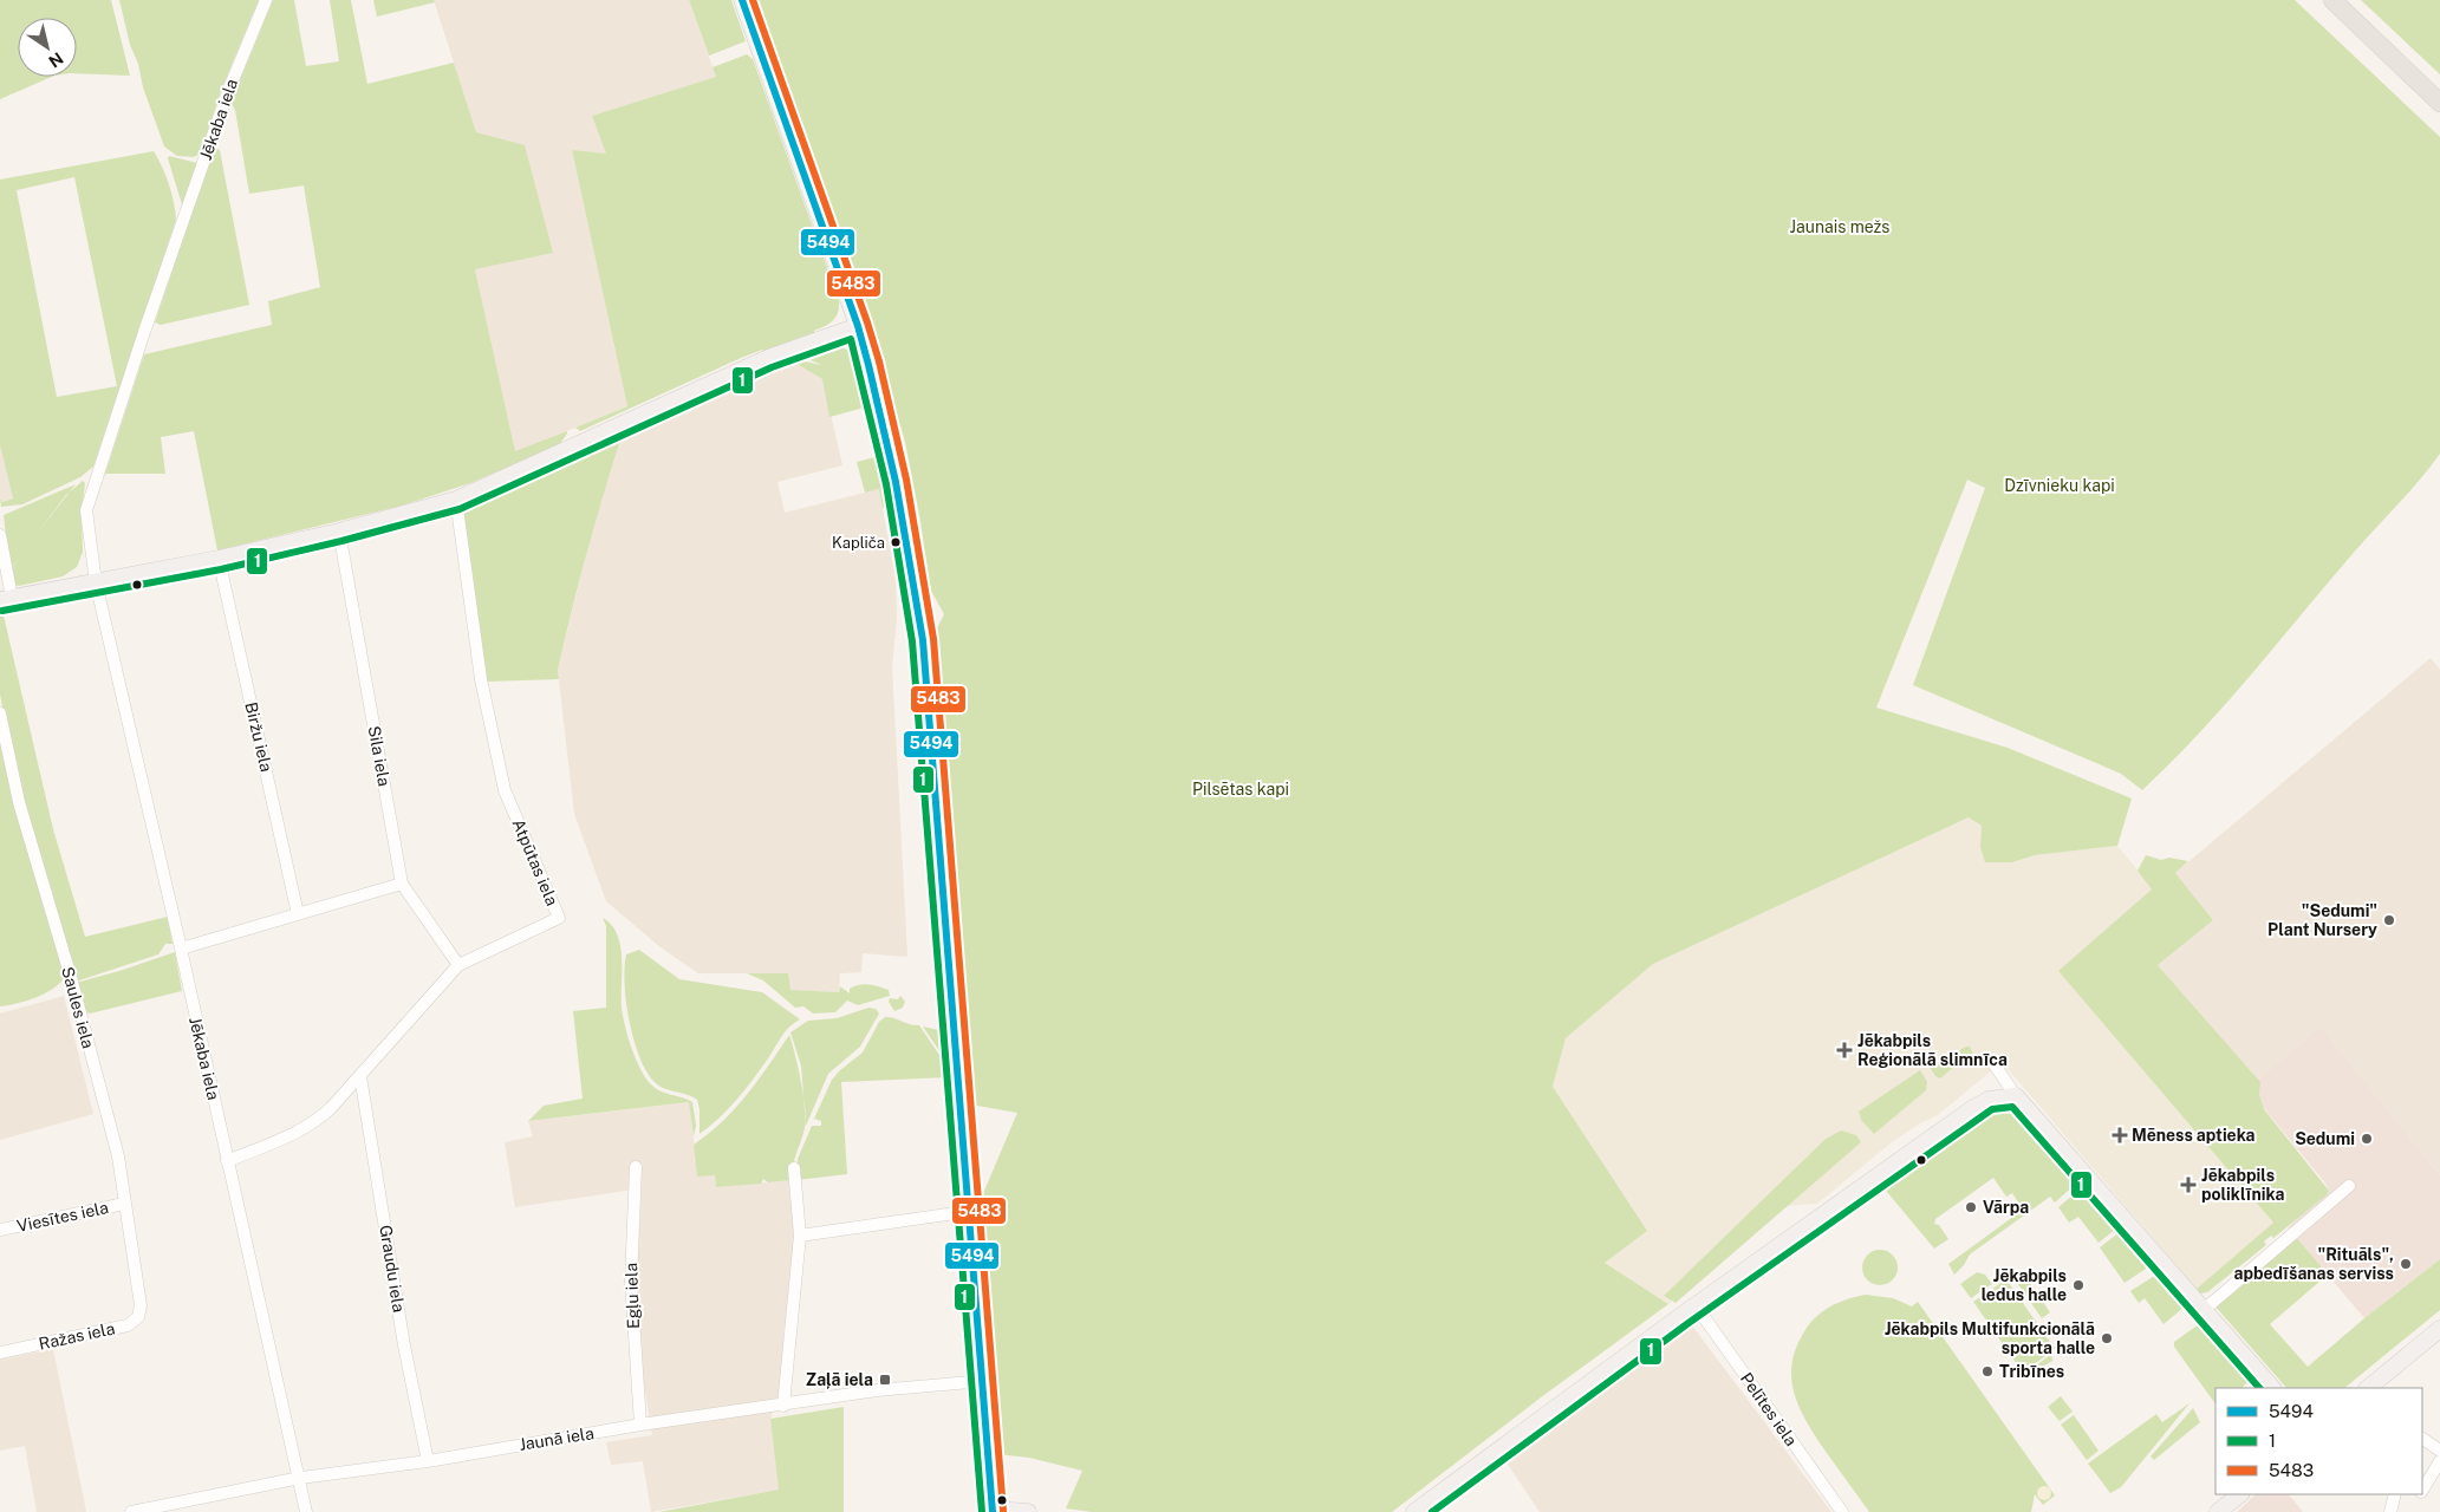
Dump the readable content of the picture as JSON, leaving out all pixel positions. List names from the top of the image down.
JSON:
{
  "streets": {
    "street": [
      "Jēkaba iela",
      "Biržu iela",
      "Sila iela",
      "Atpūtas iela",
      "Saules iela",
      "Viesītes iela",
      "Graudu iela",
      "Egļu iela",
      "Ražas iela",
      "Pelītes iela",
      "Jaunā iela"
    ]
  },
  "crossings": [
    ["Jēkaba iela", "Atpūtas iela"],
    ["Jēkaba iela", "Jaunā iela"],
    ["Sila iela", "Atpūtas iela"],
    ["Atpūtas iela", "Graudu iela"],
    ["Saules iela", "Viesītes iela"],
    ["Saules iela", "Ražas iela"],
    ["Graudu iela", "Jaunā iela"],
    ["Egļu iela", "Jaunā iela"]
  ],
  "parks": ["Jaunais mežs", "Dzīvnieku kapi", "Pilsētas kapi"],
  "places": {
    "other": [
      "Kapliča",
      "\"Sedumi\" Plant Nursery",
      "Sedumi",
      "Vārpa",
      "\"Rituāls\", apbedīšanas serviss",
      "Jēkabpils ledus halle",
      "Jēkabpils Multifunkcionālā sporta halle",
      "Tribīnes"
    ],
    "health": ["Jēkabpils Reģionālā slimnīca", "Mēness aptieka", "Jēkabpils poliklīnika"],
    "transit": ["Zaļā iela"]
  },
  "lines": ["transit line 5494", "transit line 5483", "transit line 1"],
  "legend": ["5494", "1", "5483"],
  "north": "bottom right"
}
